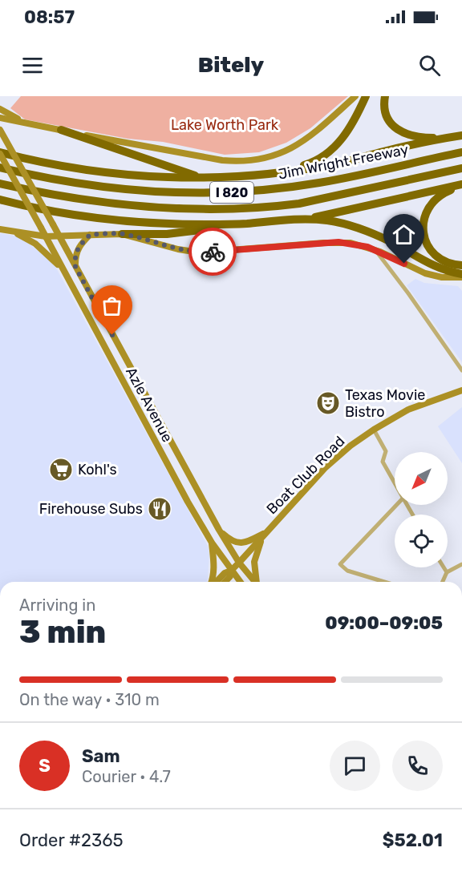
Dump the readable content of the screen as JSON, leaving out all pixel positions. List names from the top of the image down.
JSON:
{
  "streets": {
    "highway": ["Jim Wright Freeway", "I 820"],
    "main road": ["Azle Avenue", "Boat Club Road"]
  },
  "crossings": [
    ["Azle Avenue", "Boat Club Road"]
  ],
  "parks": ["Lake Worth Park"],
  "places": {
    "theatre": ["Texas Movie Bistro"],
    "supermarket": ["Kohl's"],
    "restaurant": ["Firehouse Subs"]
  },
  "north": "bottom left",
  "page": {
    "status": "08:57",
    "header": "Bitely",
    "heading": ["3 min", "Arriving in", "09:00–09:05"],
    "panel": [
      "Sam",
      "Courier · 4.7",
      "Order #2365",
      "$52.01"
    ],
    "bar": "On the way · 310 m",
    "round": "S"
  }
}
